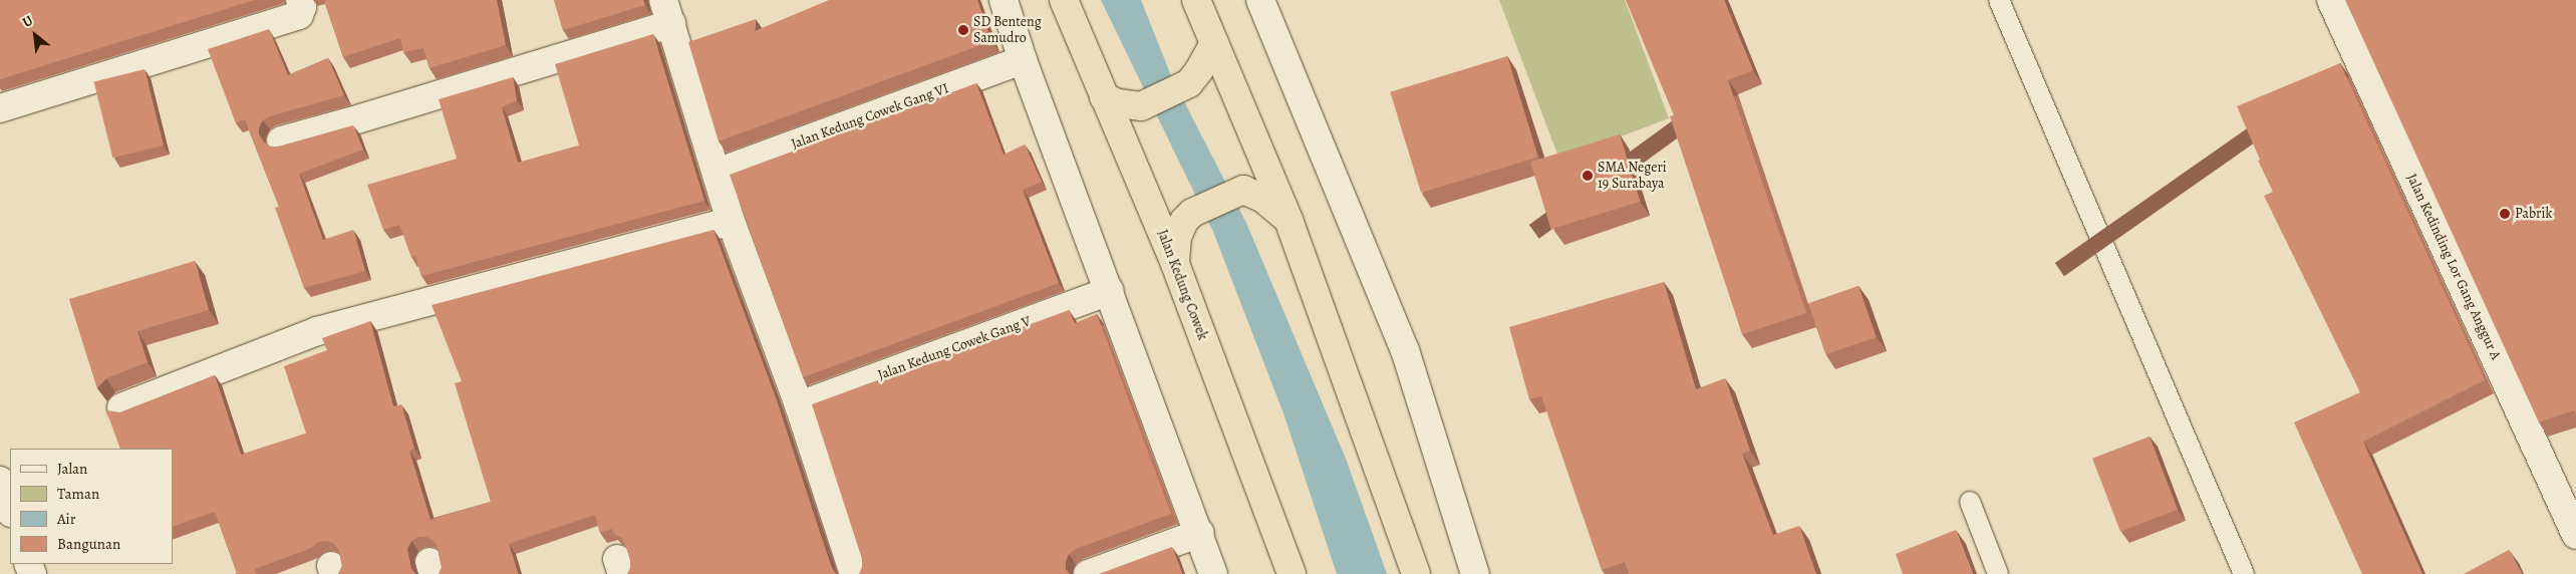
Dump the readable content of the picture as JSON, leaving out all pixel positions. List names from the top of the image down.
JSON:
{
  "streets": {
    "highway": ["Jalan Kedung Cowek"],
    "street": ["Jalan Kedung Cowek Gang VI", "Jalan Kedinding Lor Gang Anggur A", "Jalan Kedung Cowek Gang V"]
  },
  "places": ["SD Benteng Samudro", "SMA Negeri 19 Surabaya", "Pabrik"],
  "legend": [
    "Jalan",
    "Taman",
    "Air",
    "Bangunan"
  ],
  "north": "top left"
}
